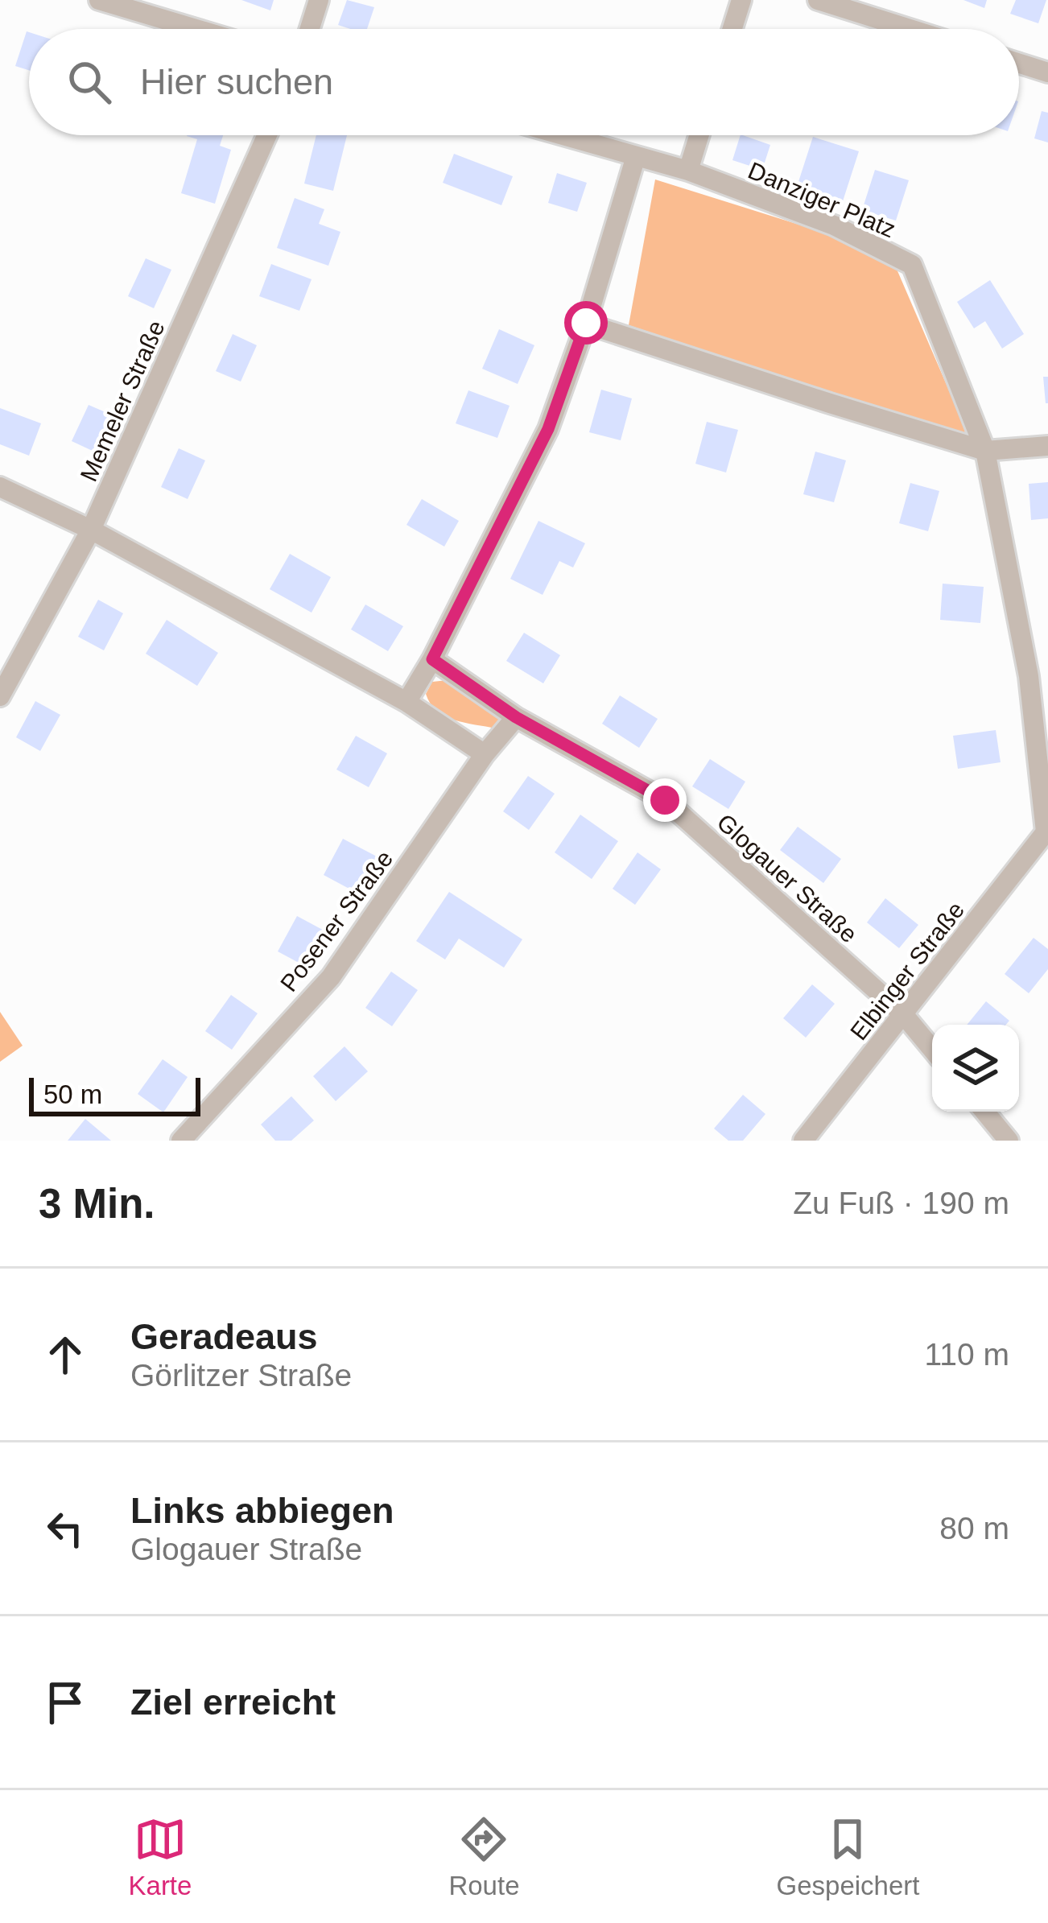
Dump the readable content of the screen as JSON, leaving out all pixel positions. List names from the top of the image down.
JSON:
{
  "streets": {
    "street": [
      "Danziger Platz",
      "Memeler Straße",
      "Glogauer Straße",
      "Posener Straße",
      "Elbinger Straße"
    ]
  },
  "crossings": [
    ["Danziger Platz", "Elbinger Straße"],
    ["Glogauer Straße", "Posener Straße"],
    ["Glogauer Straße", "Elbinger Straße"]
  ],
  "scale_bar": "50 m",
  "page": {
    "search": "Hier suchen",
    "scale": "50 m",
    "heading": ["3 Min.", "Zu Fuß · 190 m"],
    "list": [
      ["Geradeaus", "Görlitzer Straße", "110 m"],
      ["Links abbiegen", "Glogauer Straße", "80 m"],
      "Ziel erreicht"
    ],
    "nav": ["Karte", "Route", "Gespeichert"]
  }
}
